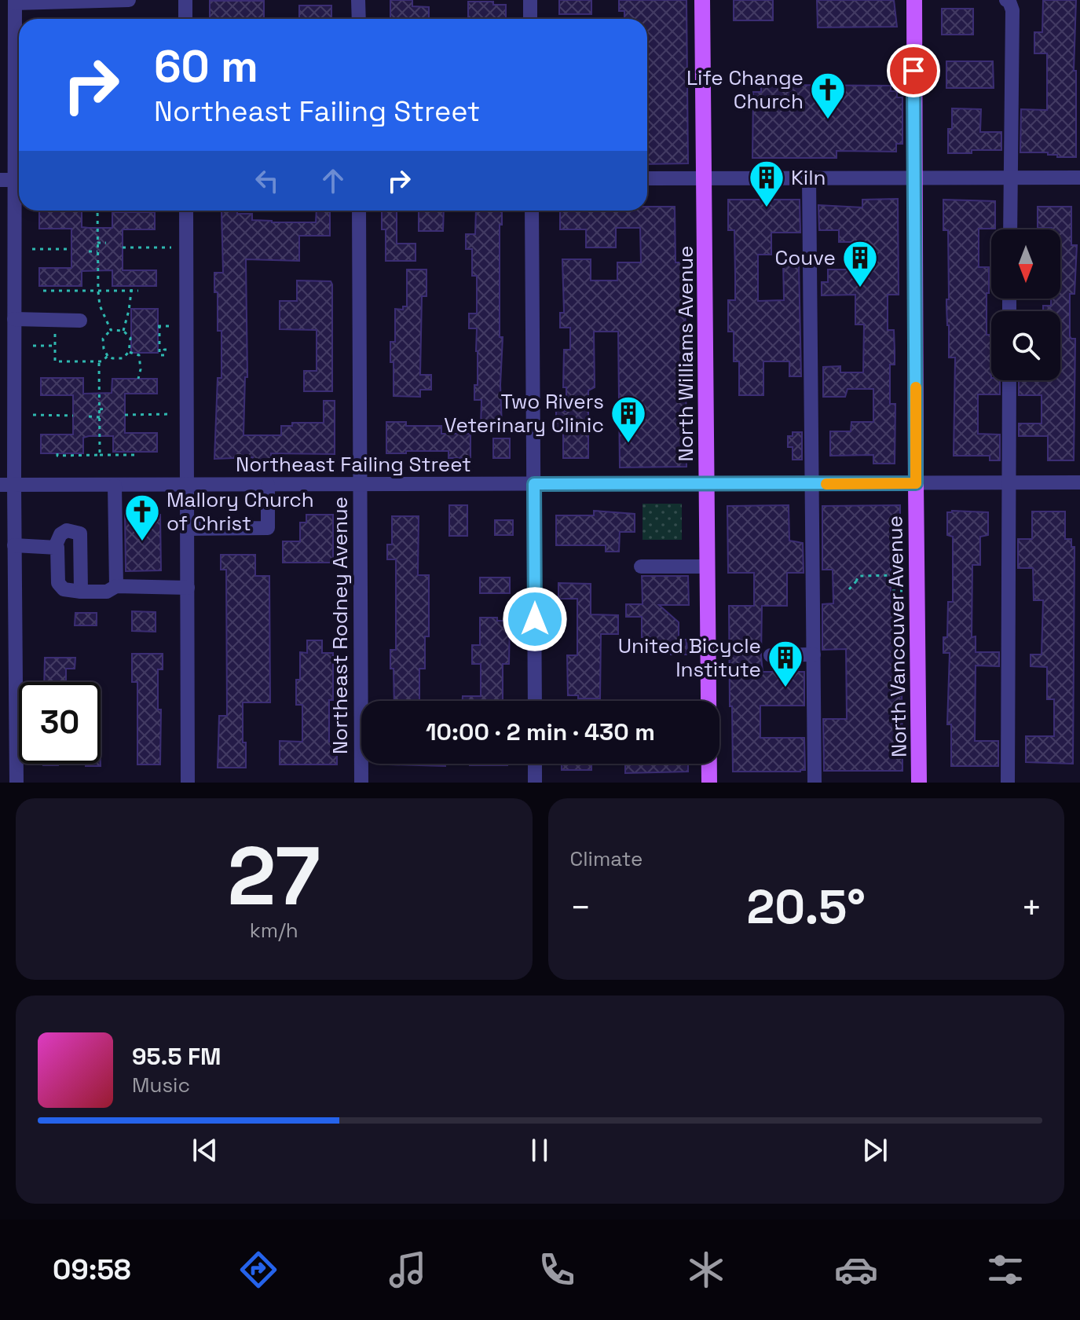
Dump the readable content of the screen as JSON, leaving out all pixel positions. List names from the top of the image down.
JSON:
{
  "streets": {
    "main road": ["North Williams Avenue", "North Vancouver Avenue"],
    "street": ["Northeast Failing Street", "Northeast Rodney Avenue"]
  },
  "crossings": [
    ["North Williams Avenue", "Northeast Failing Street"],
    ["Northeast Failing Street", "Northeast Rodney Avenue"],
    ["Northeast Failing Street", "North Vancouver Avenue"]
  ],
  "places": {
    "church": ["Life Change Church", "Mallory Church of Christ"],
    "building": [
      "Kiln",
      "Couve",
      "Two Rivers Veterinary Clinic",
      "United Bicycle Institute"
    ]
  },
  "north": "bottom",
  "page": {
    "turn": ["60 m", "Northeast Failing Street"],
    "limit": "30",
    "trip": "10:00 · 2 min · 430 m",
    "tile": [
      ["27", "km/h"],
      "Climate"
    ],
    "heat": ["−", "20.5°", "+"],
    "song": ["95.5 FM", "Music"],
    "tabs": "09:58"
  }
}
